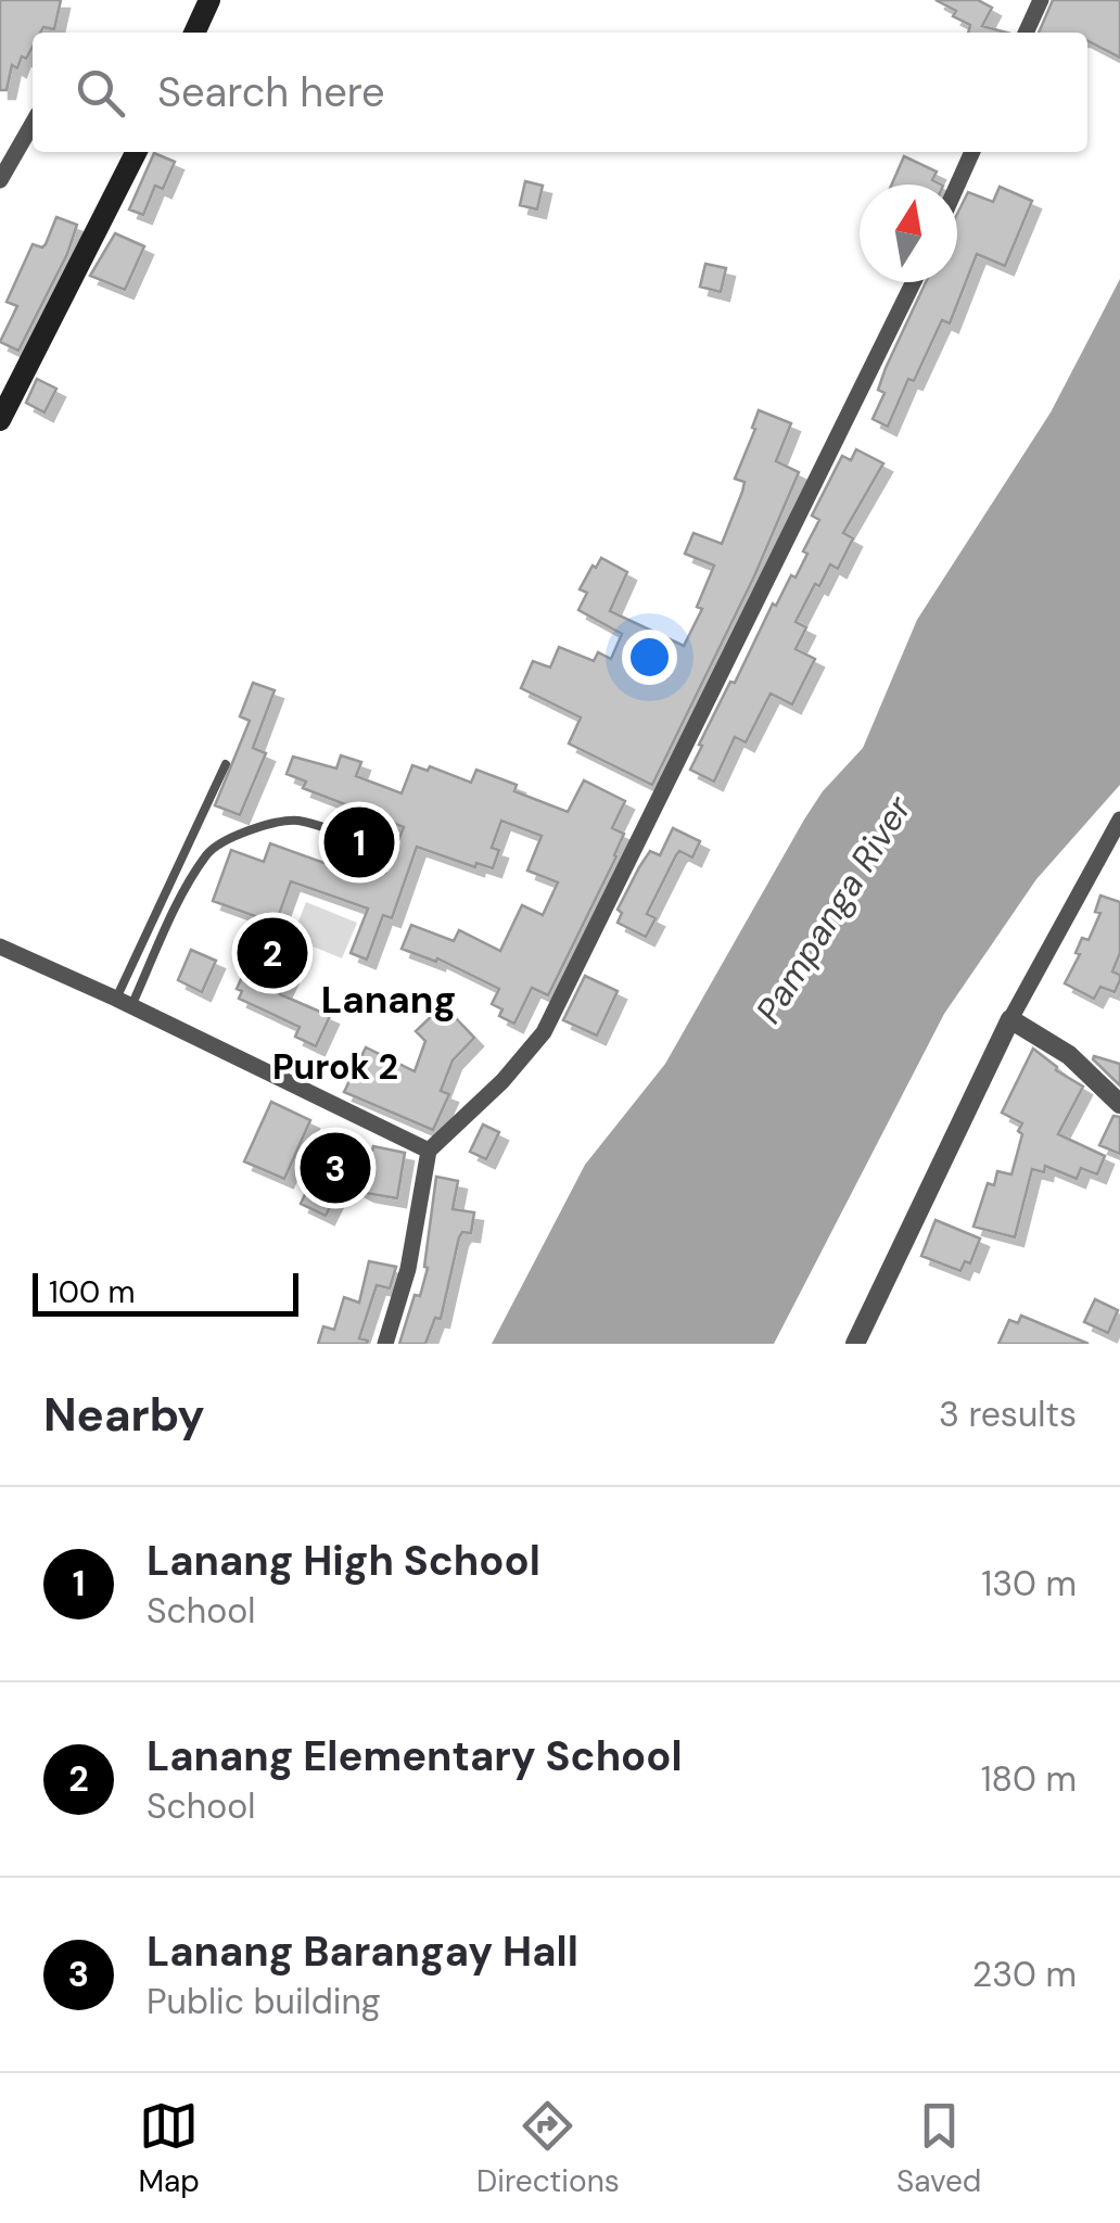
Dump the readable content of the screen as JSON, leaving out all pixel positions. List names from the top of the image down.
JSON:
{
  "districts": ["Lanang", "Purok 2"],
  "water": ["Pampanga River"],
  "scale_bar": "100 m",
  "north": "top",
  "page": {
    "search": "Search here",
    "pins": ["1", "2", "3"],
    "scale": "100 m",
    "heading": ["Nearby", "3 results"],
    "list": [
      {
        "mark": "1",
        "name": "Lanang High School",
        "note": "School",
        "value": "130 m"
      },
      {
        "mark": "2",
        "name": "Lanang Elementary School",
        "note": "School",
        "value": "180 m"
      },
      {
        "mark": "3",
        "name": "Lanang Barangay Hall",
        "note": "Public building",
        "value": "230 m"
      }
    ],
    "nav": ["Map", "Directions", "Saved"]
  }
}
